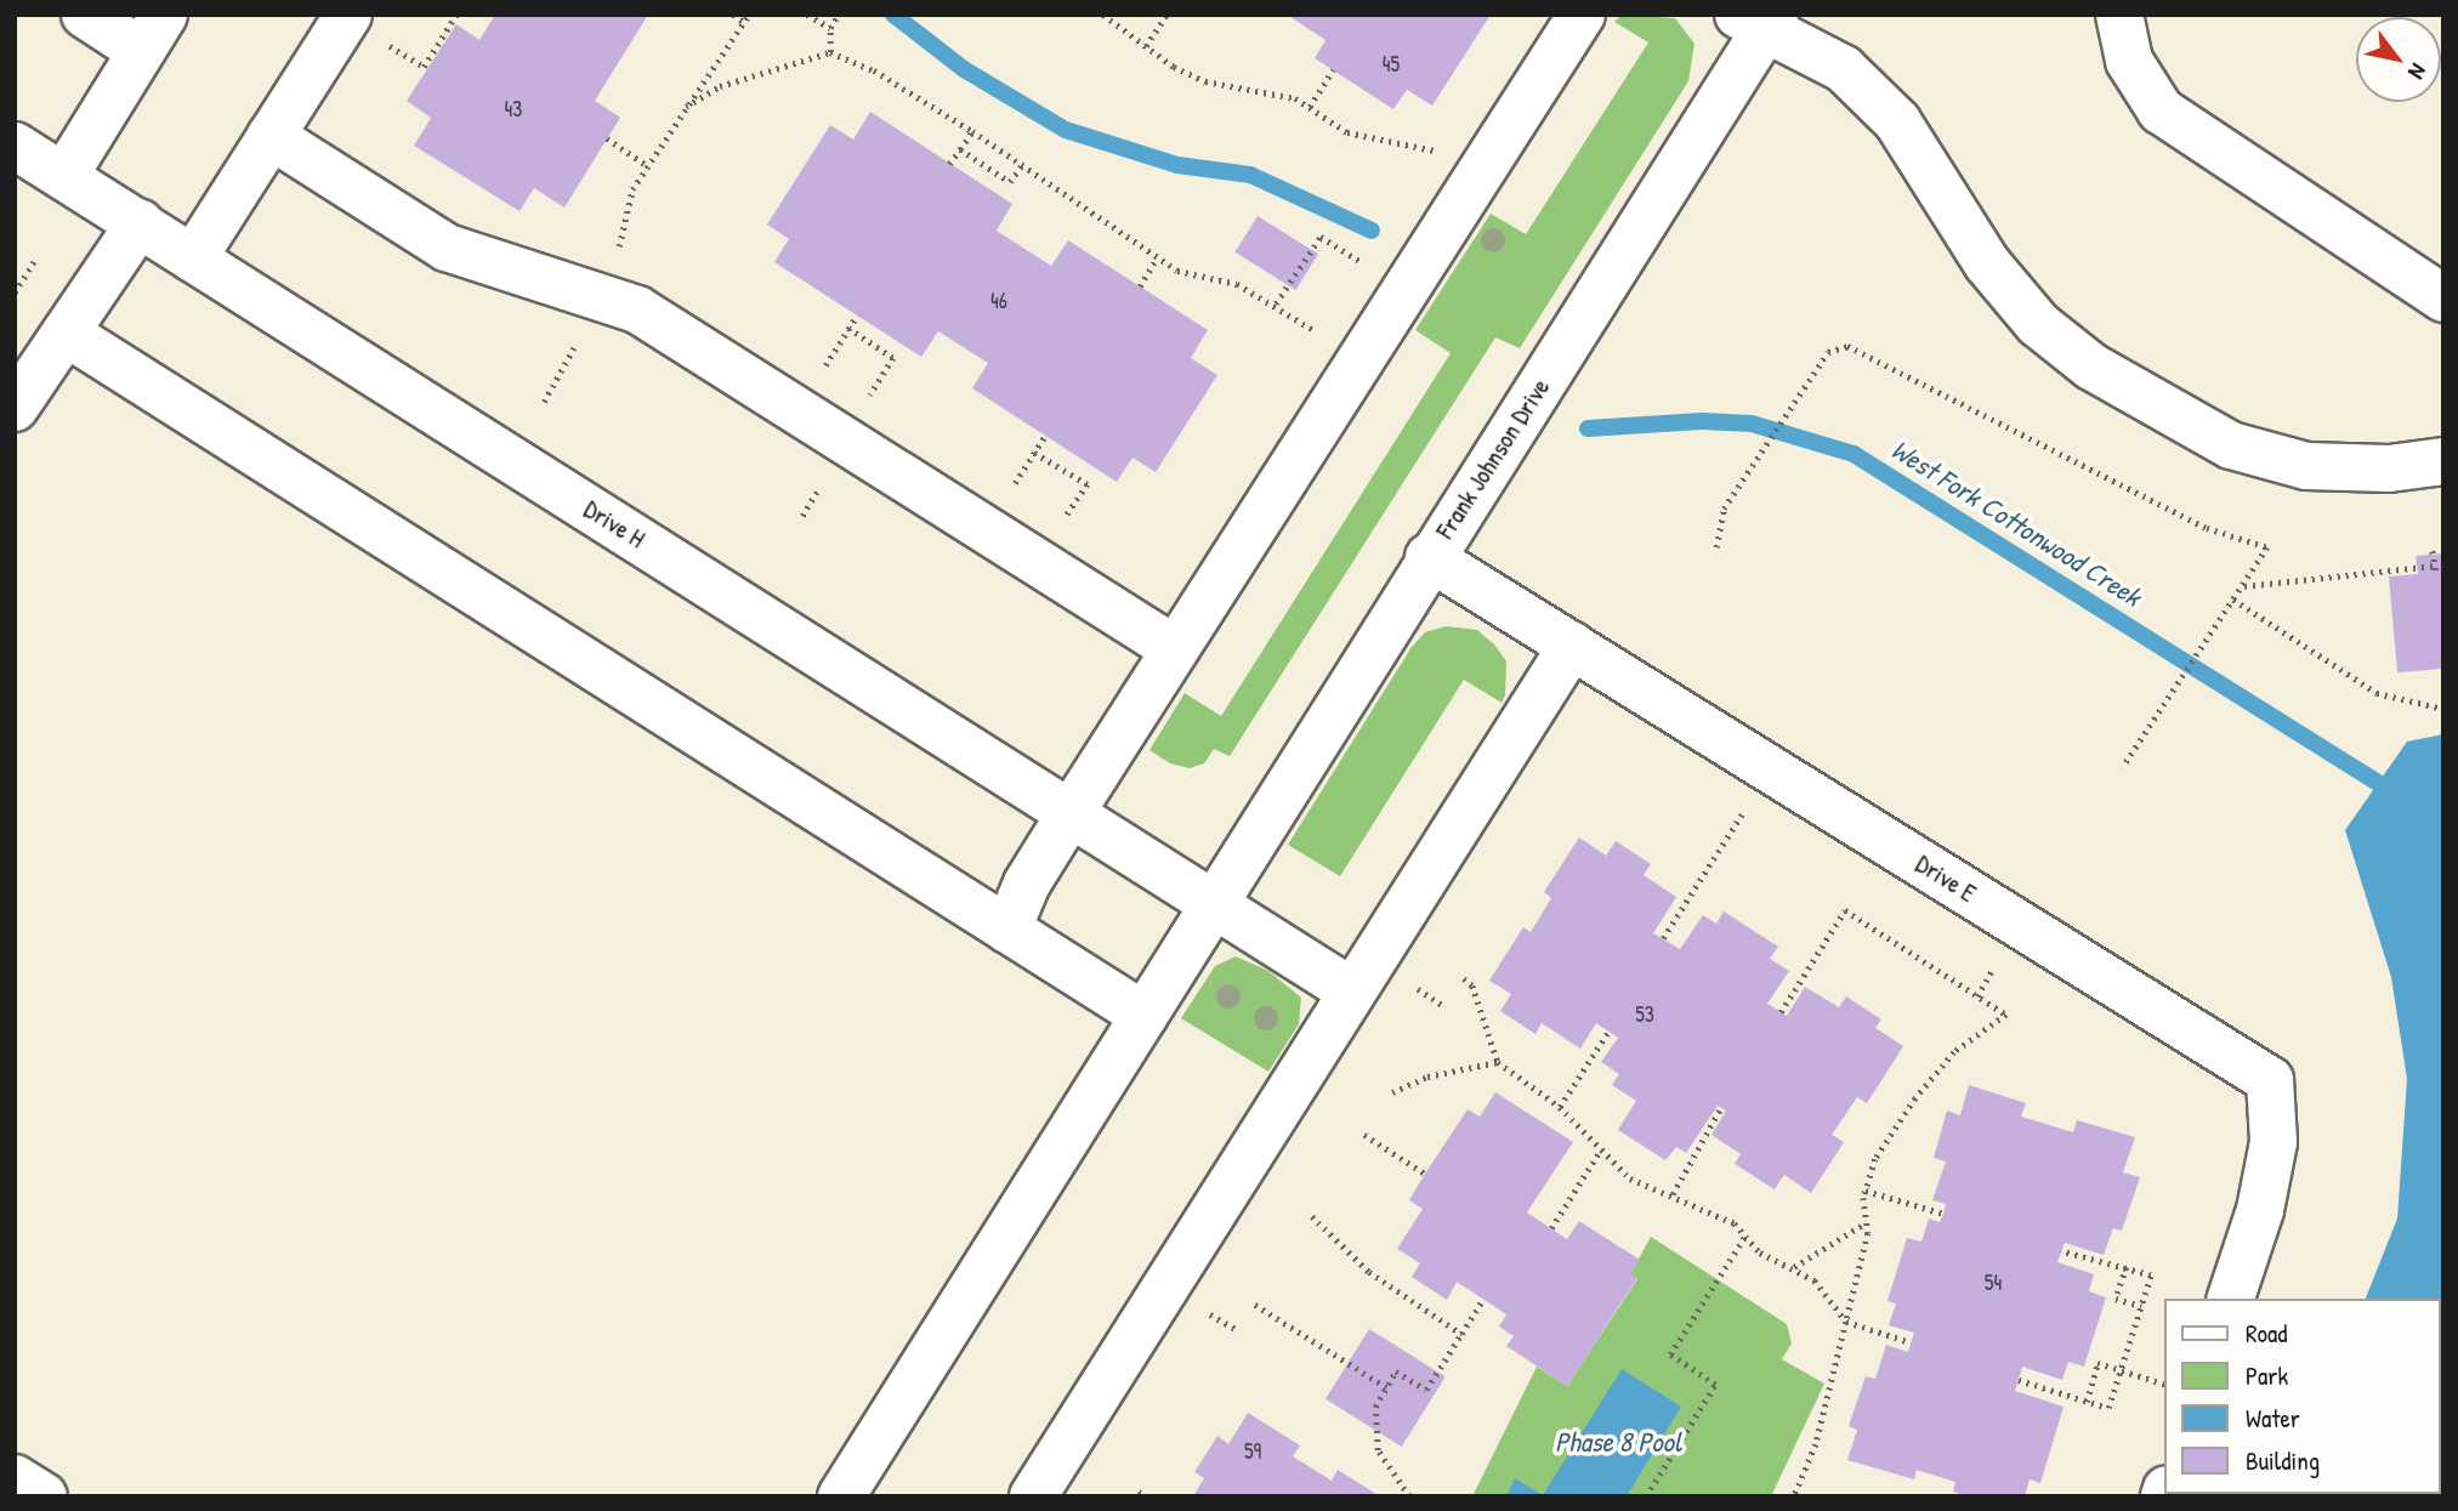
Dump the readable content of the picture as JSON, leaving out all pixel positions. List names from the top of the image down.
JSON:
{
  "streets": {
    "street": ["Frank Johnson Drive", "Drive H", "Drive E"]
  },
  "crossings": [
    ["Frank Johnson Drive", "Drive H"],
    ["Frank Johnson Drive", "Drive E"]
  ],
  "water": ["West Fork Cottonwood Creek", "Phase 8 Pool"],
  "house_numbers": [
    "45",
    "43",
    "46",
    "53",
    "54",
    "59"
  ],
  "legend": [
    "Road",
    "Park",
    "Water",
    "Building"
  ],
  "north": "bottom right"
}
